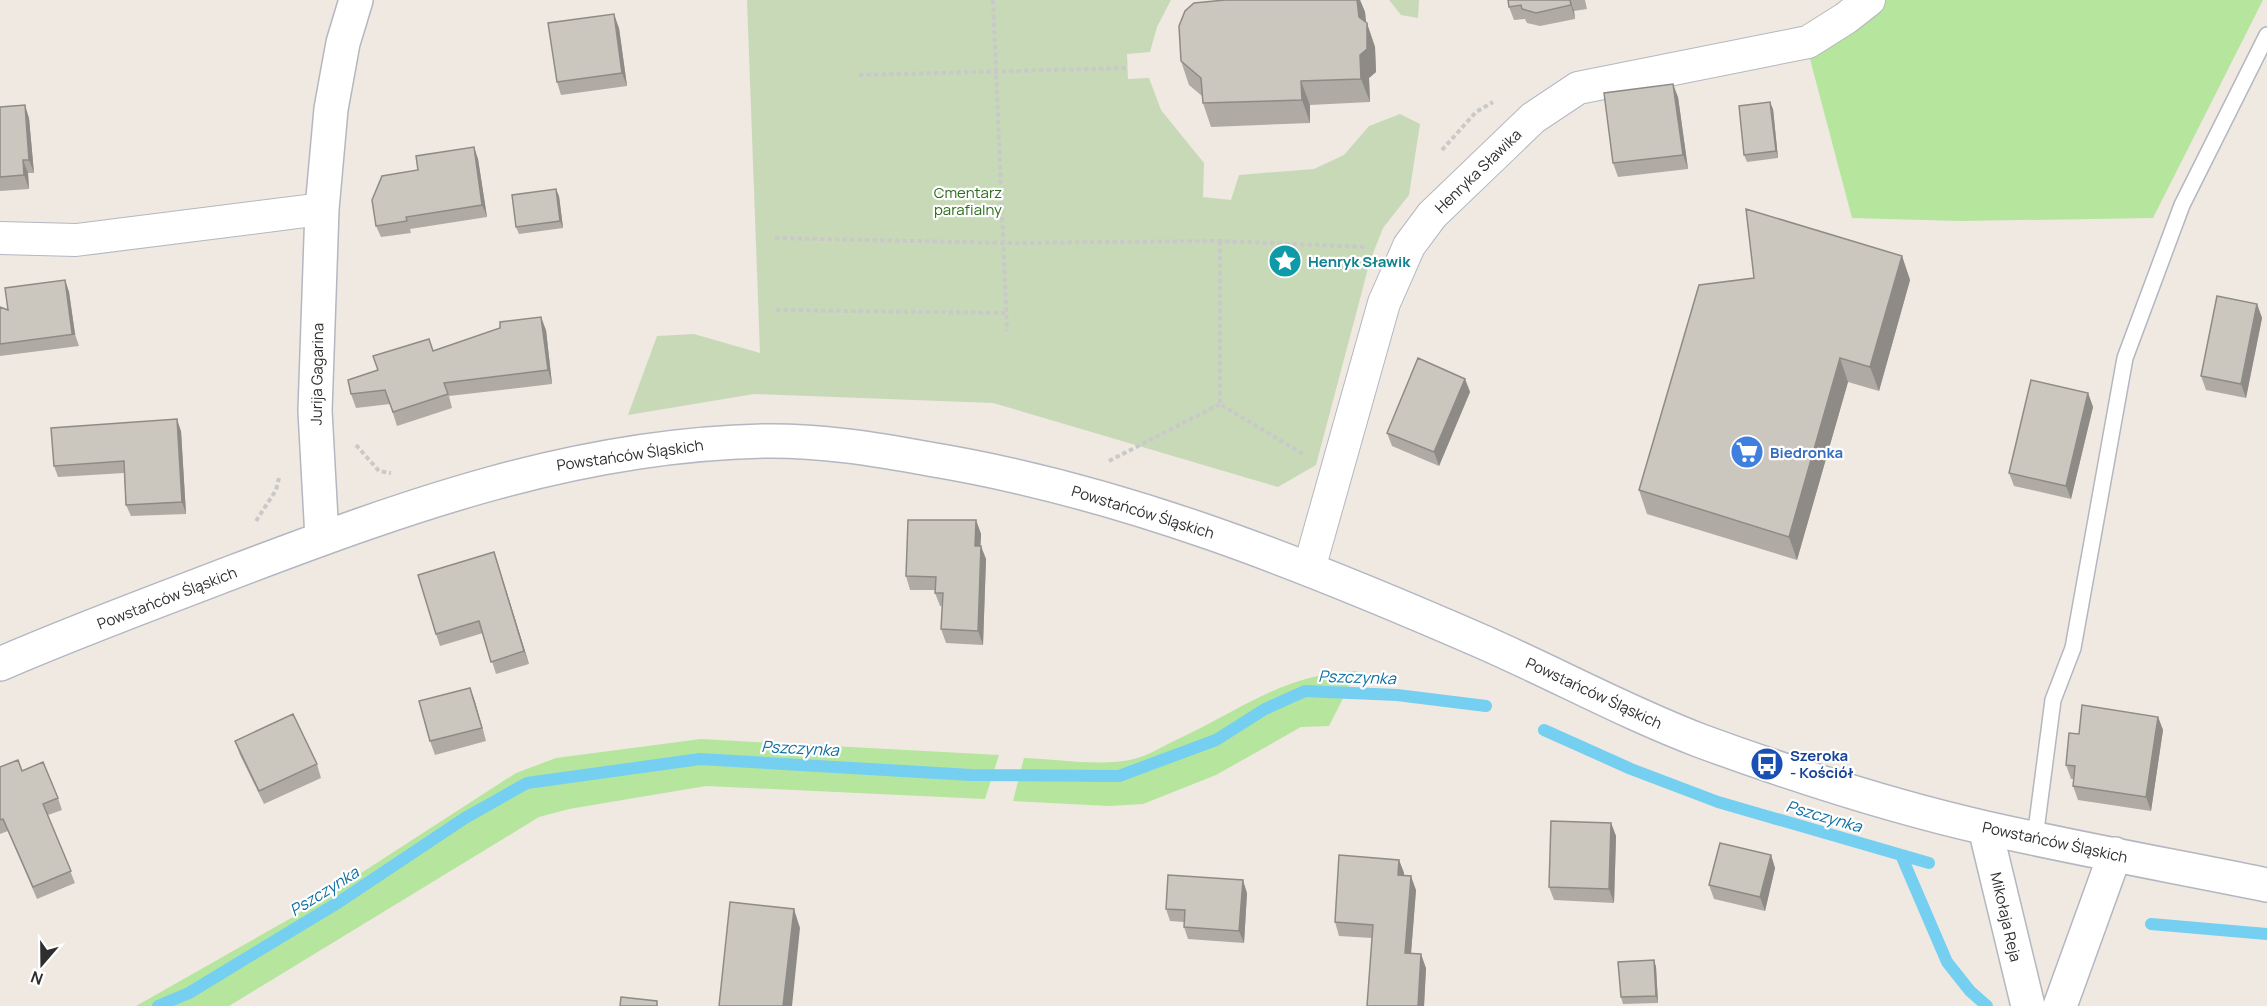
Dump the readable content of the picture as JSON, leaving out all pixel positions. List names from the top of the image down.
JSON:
{
  "streets": {
    "street": [
      "Henryka Sławika",
      "Jurija Gagarina",
      "Powstańców Śląskich",
      "Mikołaja Reja"
    ]
  },
  "crossings": [
    ["Henryka Sławika", "Powstańców Śląskich"],
    ["Jurija Gagarina", "Powstańców Śląskich"],
    ["Powstańców Śląskich", "Mikołaja Reja"]
  ],
  "water": ["Pszczynka"],
  "parks": ["Cmentarz parafialny"],
  "places": {
    "place": ["Henryk Sławik"],
    "supermarket": ["Biedronka"],
    "bus stop": ["Szeroka - Kościół"]
  },
  "north": "bottom"
}
